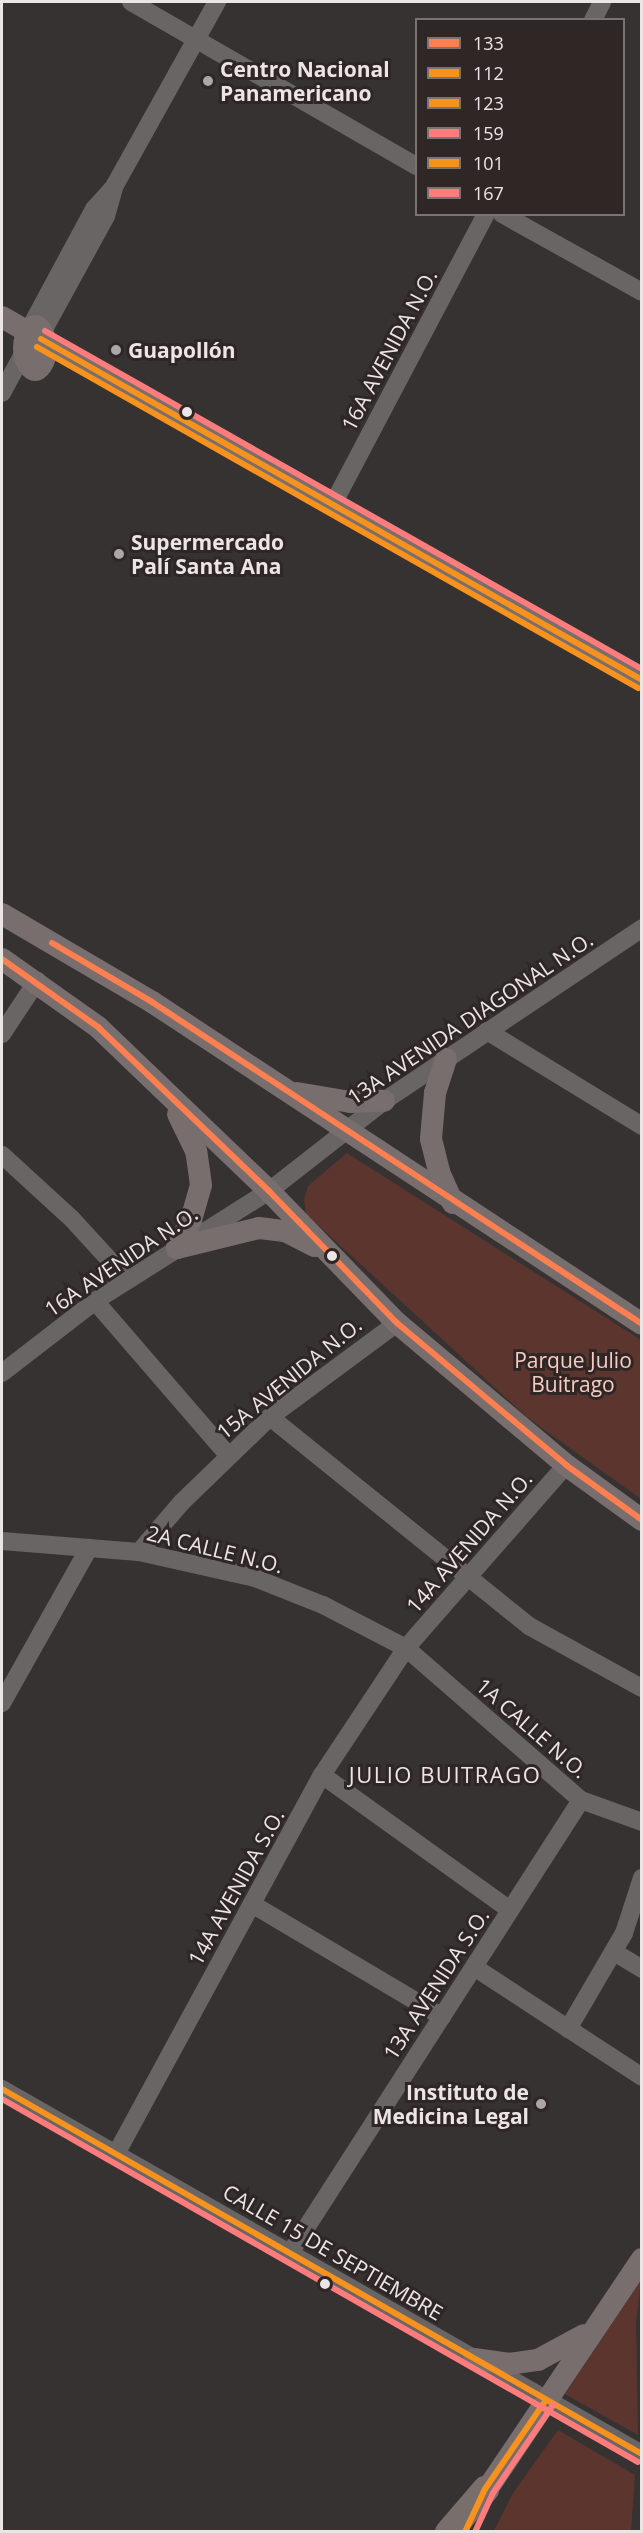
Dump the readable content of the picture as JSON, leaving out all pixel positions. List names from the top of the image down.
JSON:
{
  "streets": {
    "street": [
      "16A AVENIDA N.O.",
      "13A AVENIDA DIAGONAL N.O.",
      "15A AVENIDA N.O.",
      "14A AVENIDA N.O.",
      "2A CALLE N.O.",
      "1A CALLE N.O.",
      "14A AVENIDA S.O.",
      "13A AVENIDA S.O.",
      "CALLE 15 DE SEPTIEMBRE"
    ]
  },
  "crossings": [
    ["16A AVENIDA N.O.", "13A AVENIDA DIAGONAL N.O."],
    ["15A AVENIDA N.O.", "2A CALLE N.O."],
    ["14A AVENIDA N.O.", "2A CALLE N.O."],
    ["14A AVENIDA N.O.", "1A CALLE N.O."],
    ["14A AVENIDA N.O.", "14A AVENIDA S.O."],
    ["2A CALLE N.O.", "1A CALLE N.O."],
    ["2A CALLE N.O.", "14A AVENIDA S.O."],
    ["1A CALLE N.O.", "14A AVENIDA S.O."],
    ["1A CALLE N.O.", "13A AVENIDA S.O."],
    ["14A AVENIDA S.O.", "CALLE 15 DE SEPTIEMBRE"],
    ["13A AVENIDA S.O.", "CALLE 15 DE SEPTIEMBRE"]
  ],
  "districts": ["JULIO BUITRAGO"],
  "parks": ["Parque Julio Buitrago"],
  "places": [
    "Centro Nacional Panamericano",
    "Guapollón",
    "Supermercado Palí Santa Ana",
    "Instituto de Medicina Legal"
  ],
  "lines": [
    "transit line 159",
    "transit line 112",
    "transit line 123",
    "transit line 133",
    "transit line 101",
    "transit line 167"
  ],
  "legend": [
    "133",
    "112",
    "123",
    "159",
    "101",
    "167"
  ]
}
